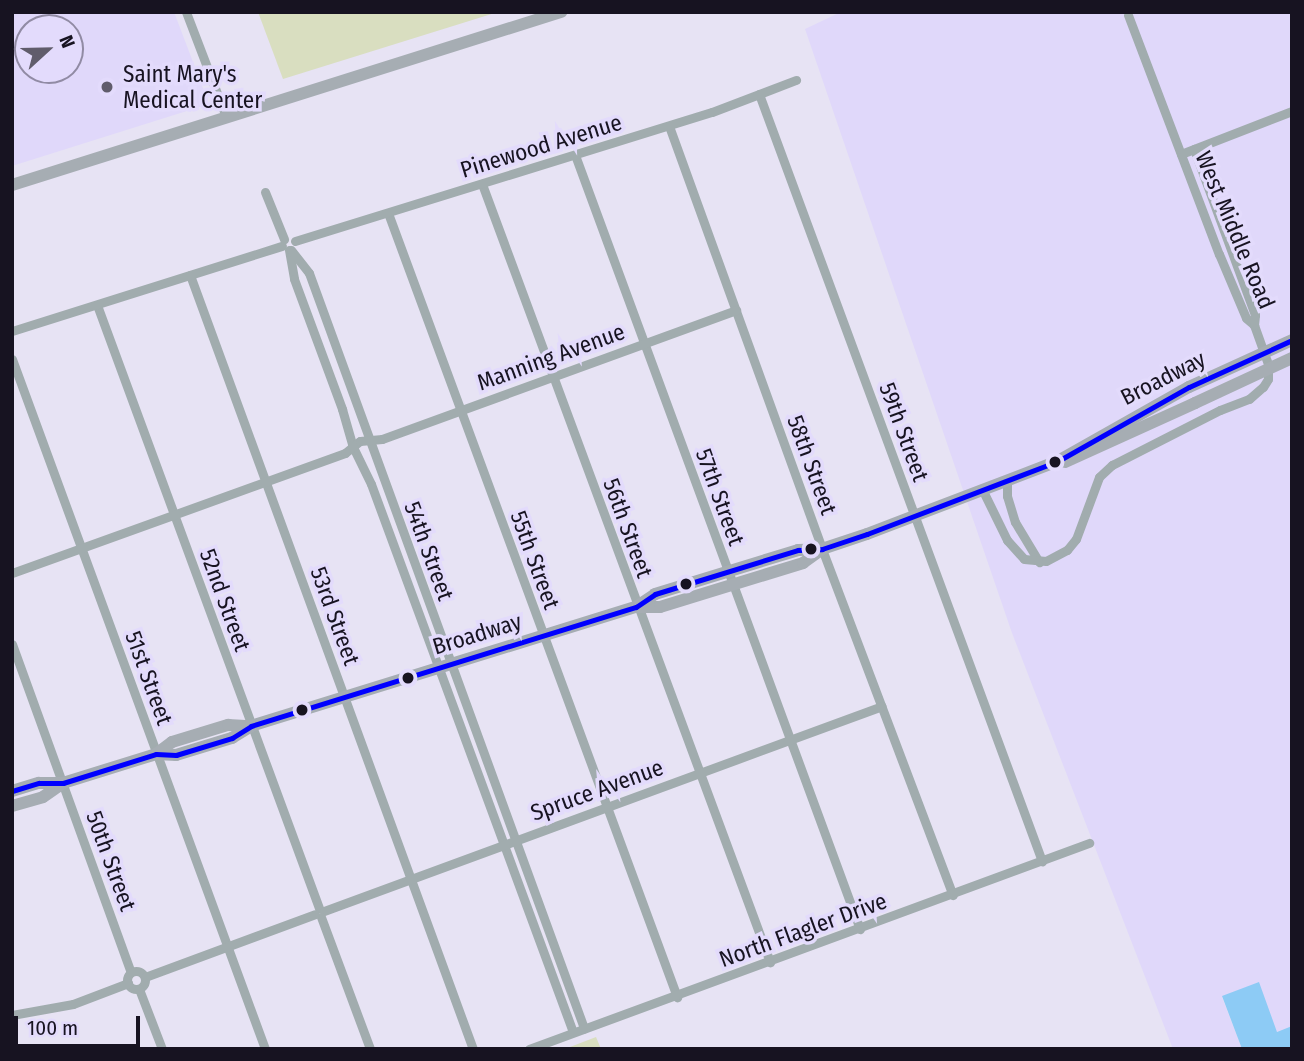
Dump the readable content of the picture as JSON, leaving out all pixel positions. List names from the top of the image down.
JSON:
{
  "streets": {
    "main road": ["Broadway"],
    "street": [
      "Pinewood Avenue",
      "West Middle Road",
      "Manning Avenue",
      "59th Street",
      "58th Street",
      "57th Street",
      "56th Street",
      "54th Street",
      "55th Street",
      "52nd Street",
      "53rd Street",
      "51st Street",
      "Spruce Avenue",
      "50th Street",
      "North Flagler Drive"
    ]
  },
  "crossings": [
    ["Pinewood Avenue", "59th Street"],
    ["Pinewood Avenue", "58th Street"],
    ["Pinewood Avenue", "57th Street"],
    ["Pinewood Avenue", "56th Street"],
    ["Pinewood Avenue", "54th Street"],
    ["Pinewood Avenue", "55th Street"],
    ["Pinewood Avenue", "52nd Street"],
    ["Pinewood Avenue", "53rd Street"],
    ["Manning Avenue", "58th Street"],
    ["Manning Avenue", "57th Street"],
    ["Manning Avenue", "56th Street"],
    ["Manning Avenue", "54th Street"],
    ["Manning Avenue", "55th Street"],
    ["Manning Avenue", "52nd Street"],
    ["Manning Avenue", "53rd Street"],
    ["Manning Avenue", "51st Street"],
    ["Broadway", "59th Street"],
    ["Broadway", "58th Street"],
    ["Broadway", "57th Street"],
    ["Broadway", "56th Street"],
    ["Broadway", "54th Street"],
    ["Broadway", "55th Street"],
    ["Broadway", "52nd Street"],
    ["Broadway", "53rd Street"],
    ["Broadway", "51st Street"],
    ["Broadway", "50th Street"],
    ["59th Street", "North Flagler Drive"],
    ["58th Street", "Spruce Avenue"],
    ["58th Street", "North Flagler Drive"],
    ["57th Street", "Spruce Avenue"],
    ["57th Street", "North Flagler Drive"],
    ["56th Street", "Spruce Avenue"],
    ["56th Street", "North Flagler Drive"],
    ["54th Street", "Spruce Avenue"],
    ["54th Street", "North Flagler Drive"],
    ["55th Street", "Spruce Avenue"],
    ["55th Street", "North Flagler Drive"],
    ["52nd Street", "Spruce Avenue"],
    ["53rd Street", "Spruce Avenue"],
    ["51st Street", "Spruce Avenue"],
    ["Spruce Avenue", "50th Street"]
  ],
  "places": ["Saint Mary's Medical Center"],
  "scale_bar": "100 m",
  "north": "right"
}
